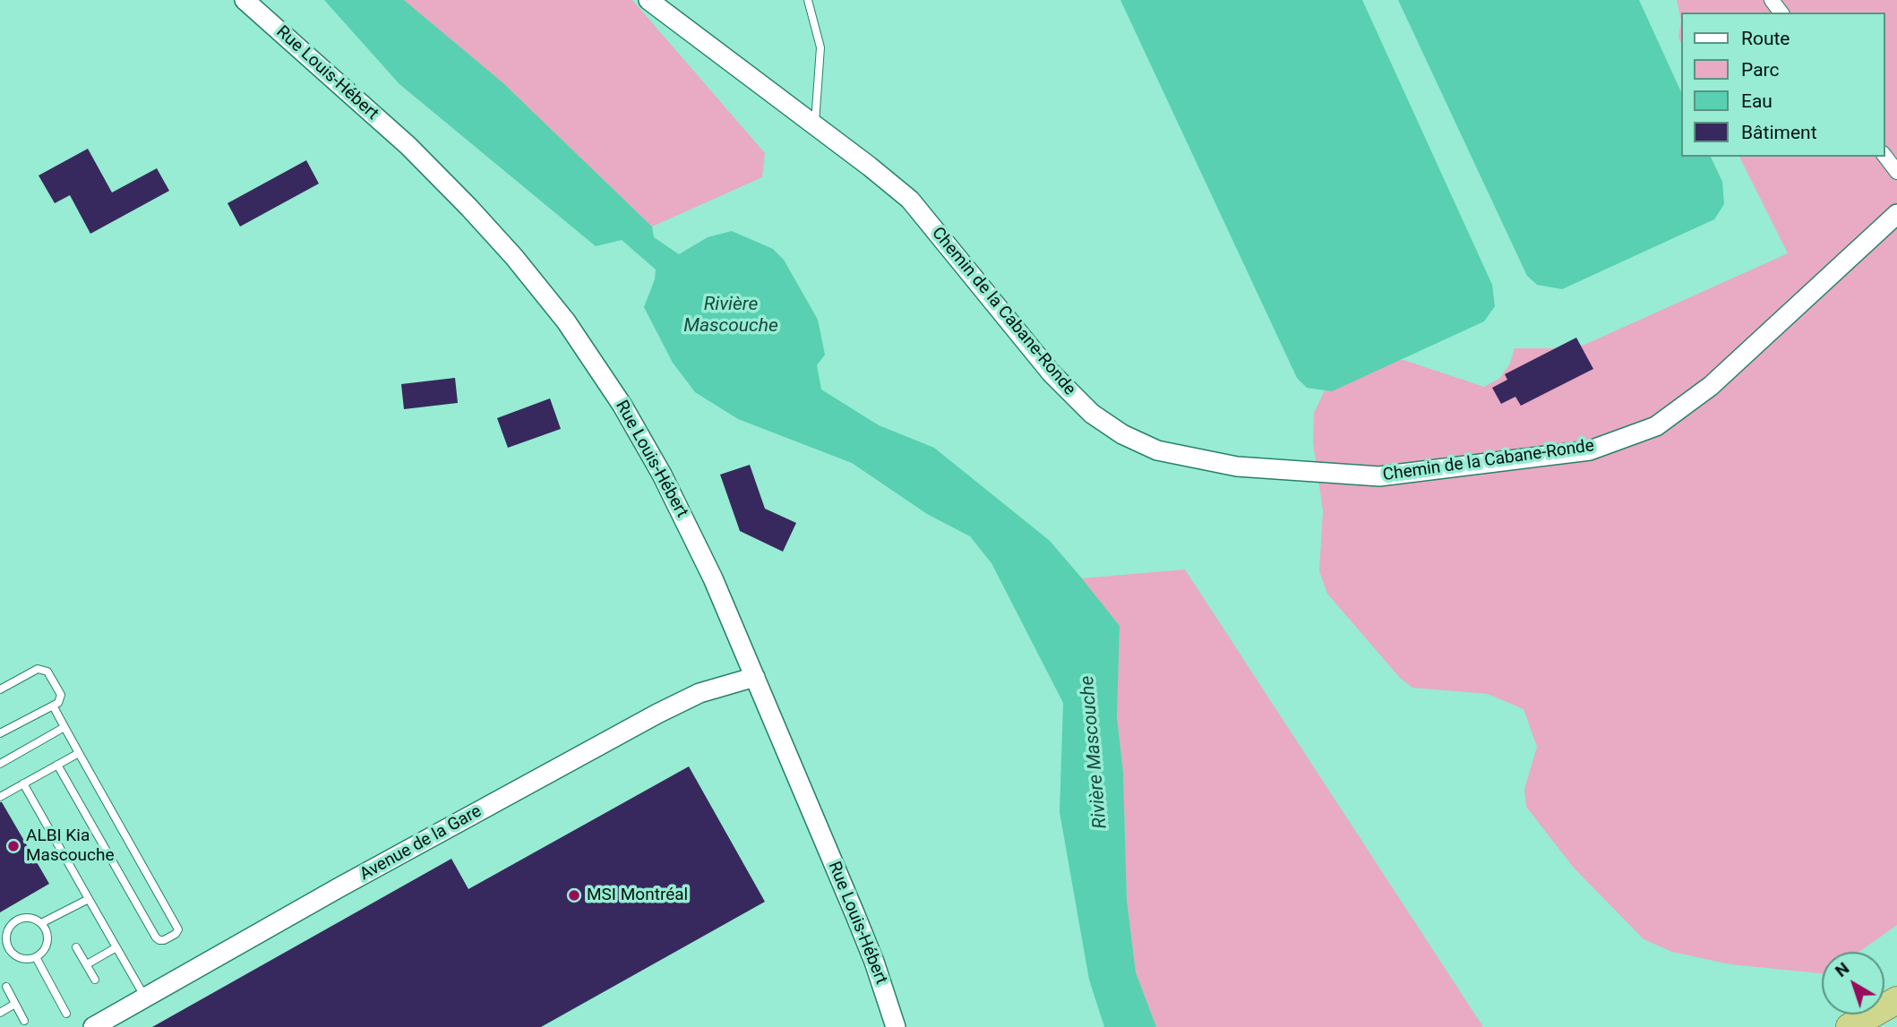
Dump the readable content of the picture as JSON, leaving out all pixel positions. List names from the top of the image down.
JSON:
{
  "streets": {
    "street": ["Rue Louis-Hébert", "Chemin de la Cabane-Ronde", "Avenue de la Gare"]
  },
  "crossings": [
    ["Rue Louis-Hébert", "Avenue de la Gare"]
  ],
  "water": ["Rivière Mascouche"],
  "places": ["ALBI Kia Mascouche", "MSI Montréal"],
  "legend": [
    "Route",
    "Parc",
    "Eau",
    "Bâtiment"
  ],
  "north": "top left"
}
